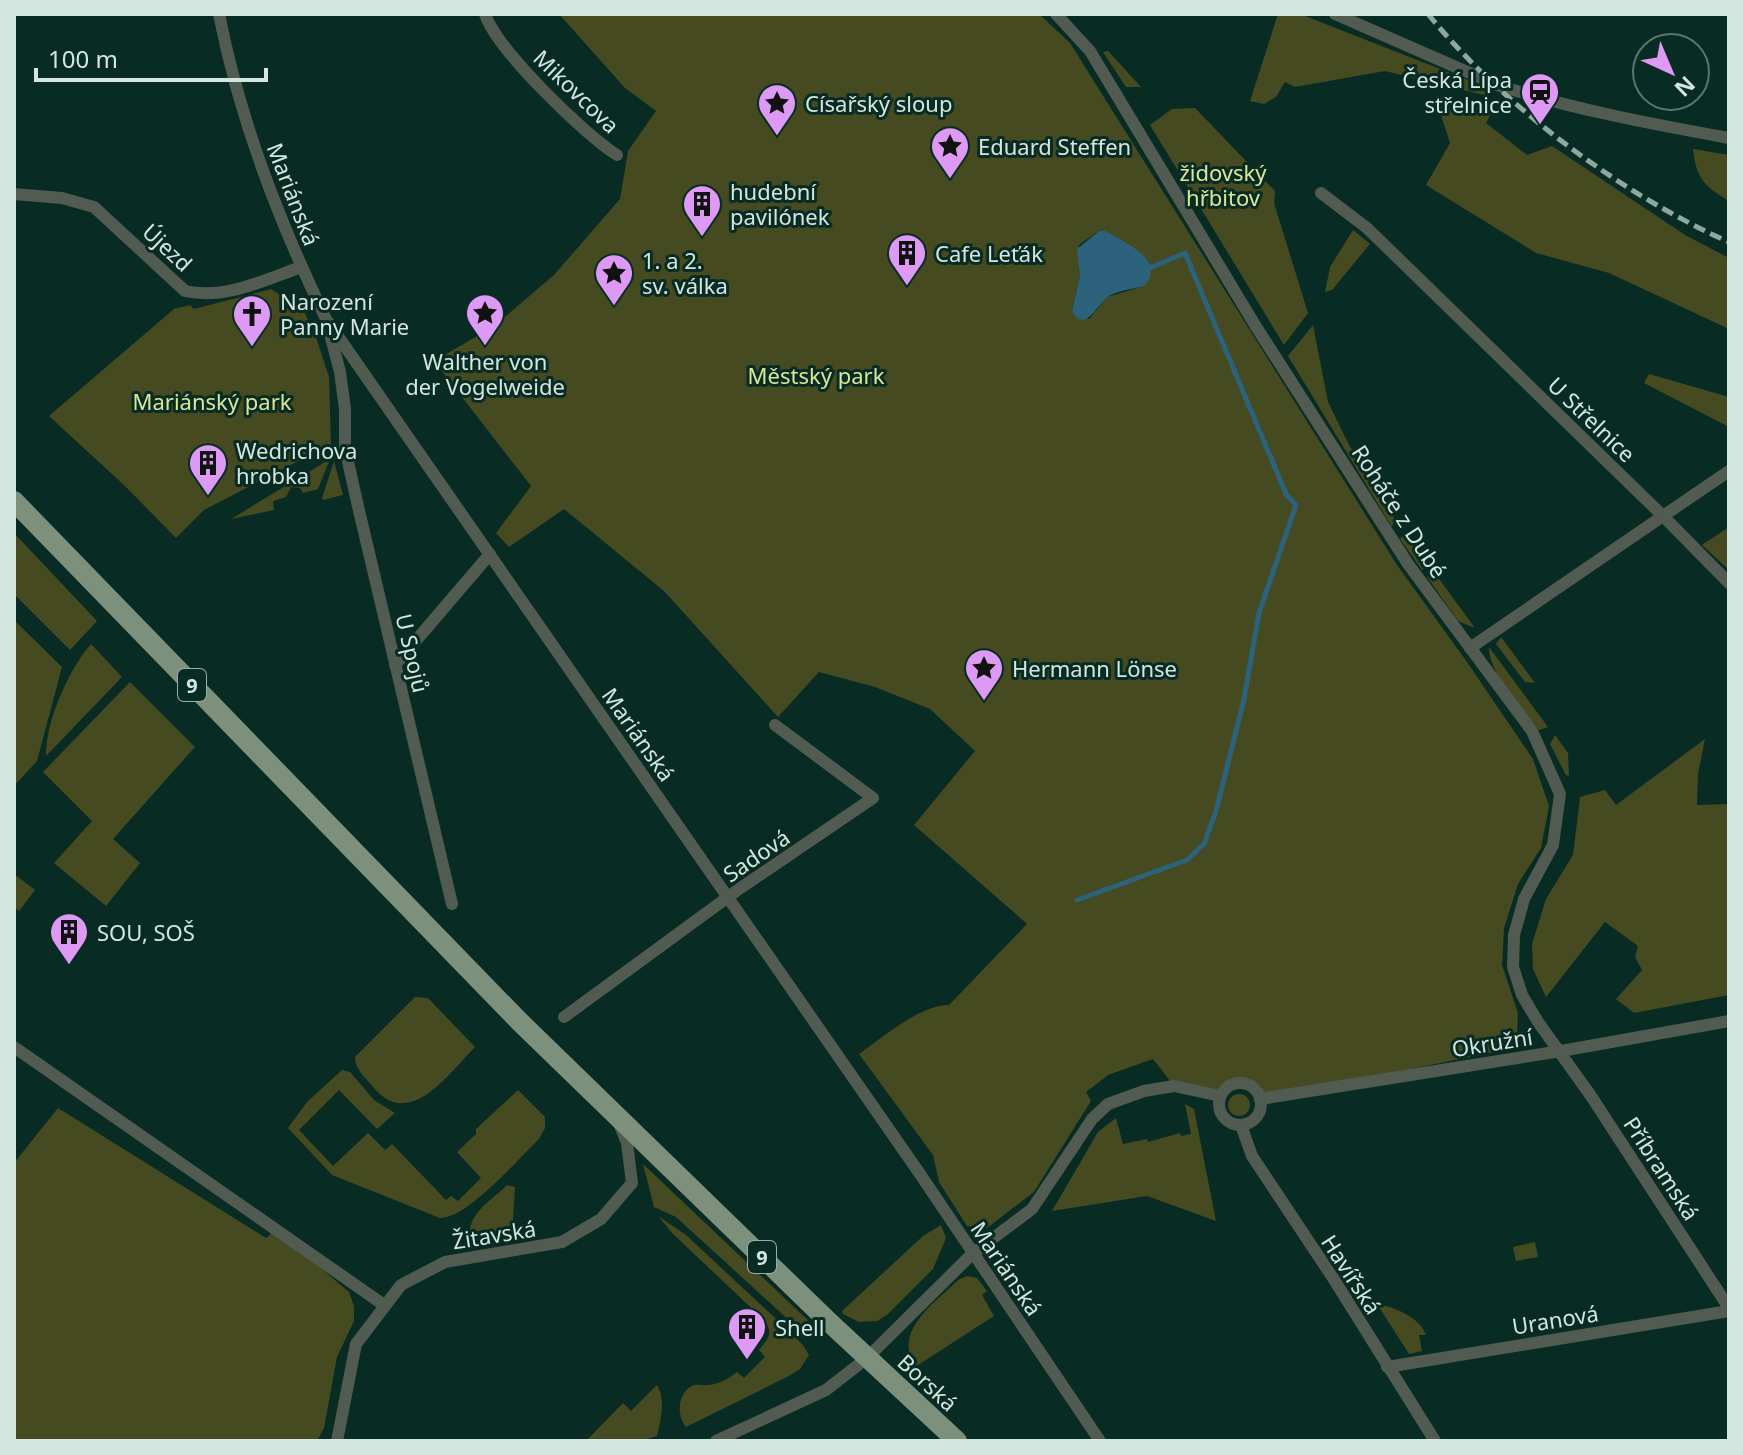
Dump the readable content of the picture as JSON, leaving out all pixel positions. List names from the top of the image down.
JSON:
{
  "streets": {
    "main road": ["9", "Borská"],
    "street": [
      "Mikovcova",
      "Mariánská",
      "Újezd",
      "U Střelnice",
      "Roháče z Dubé",
      "U Spojů",
      "Sadová",
      "Okružní",
      "Příbramská",
      "Žitavská",
      "Havířská",
      "Uranová"
    ]
  },
  "crossings": [
    ["Mariánská", "Újezd"],
    ["Mariánská", "U Spojů"],
    ["Mariánská", "Sadová"],
    ["Mariánská", "Okružní"],
    ["Roháče z Dubé", "Okružní"],
    ["Roháče z Dubé", "Příbramská"],
    ["9", "Okružní"],
    ["9", "Žitavská"],
    ["9", "Borská"],
    ["Okružní", "Příbramská"],
    ["Okružní", "Havířská"],
    ["Okružní", "Borská"],
    ["Příbramská", "Uranová"],
    ["Havířská", "Uranová"]
  ],
  "parks": ["židovský hřbitov", "Městský park", "Mariánský park"],
  "places": {
    "station": ["Česká Lípa střelnice"],
    "place": [
      "Císařský sloup",
      "Eduard Steffen",
      "1. a 2. sv. válka",
      "Walther von der Vogelweide",
      "Hermann Lönse"
    ],
    "building": [
      "hudební pavilónek",
      "Cafe Leťák",
      "Wedrichova hrobka",
      "SOU, SOŠ",
      "Shell"
    ],
    "church": ["Narození Panny Marie"]
  },
  "scale_bar": "100 m",
  "north": "bottom right"
}
